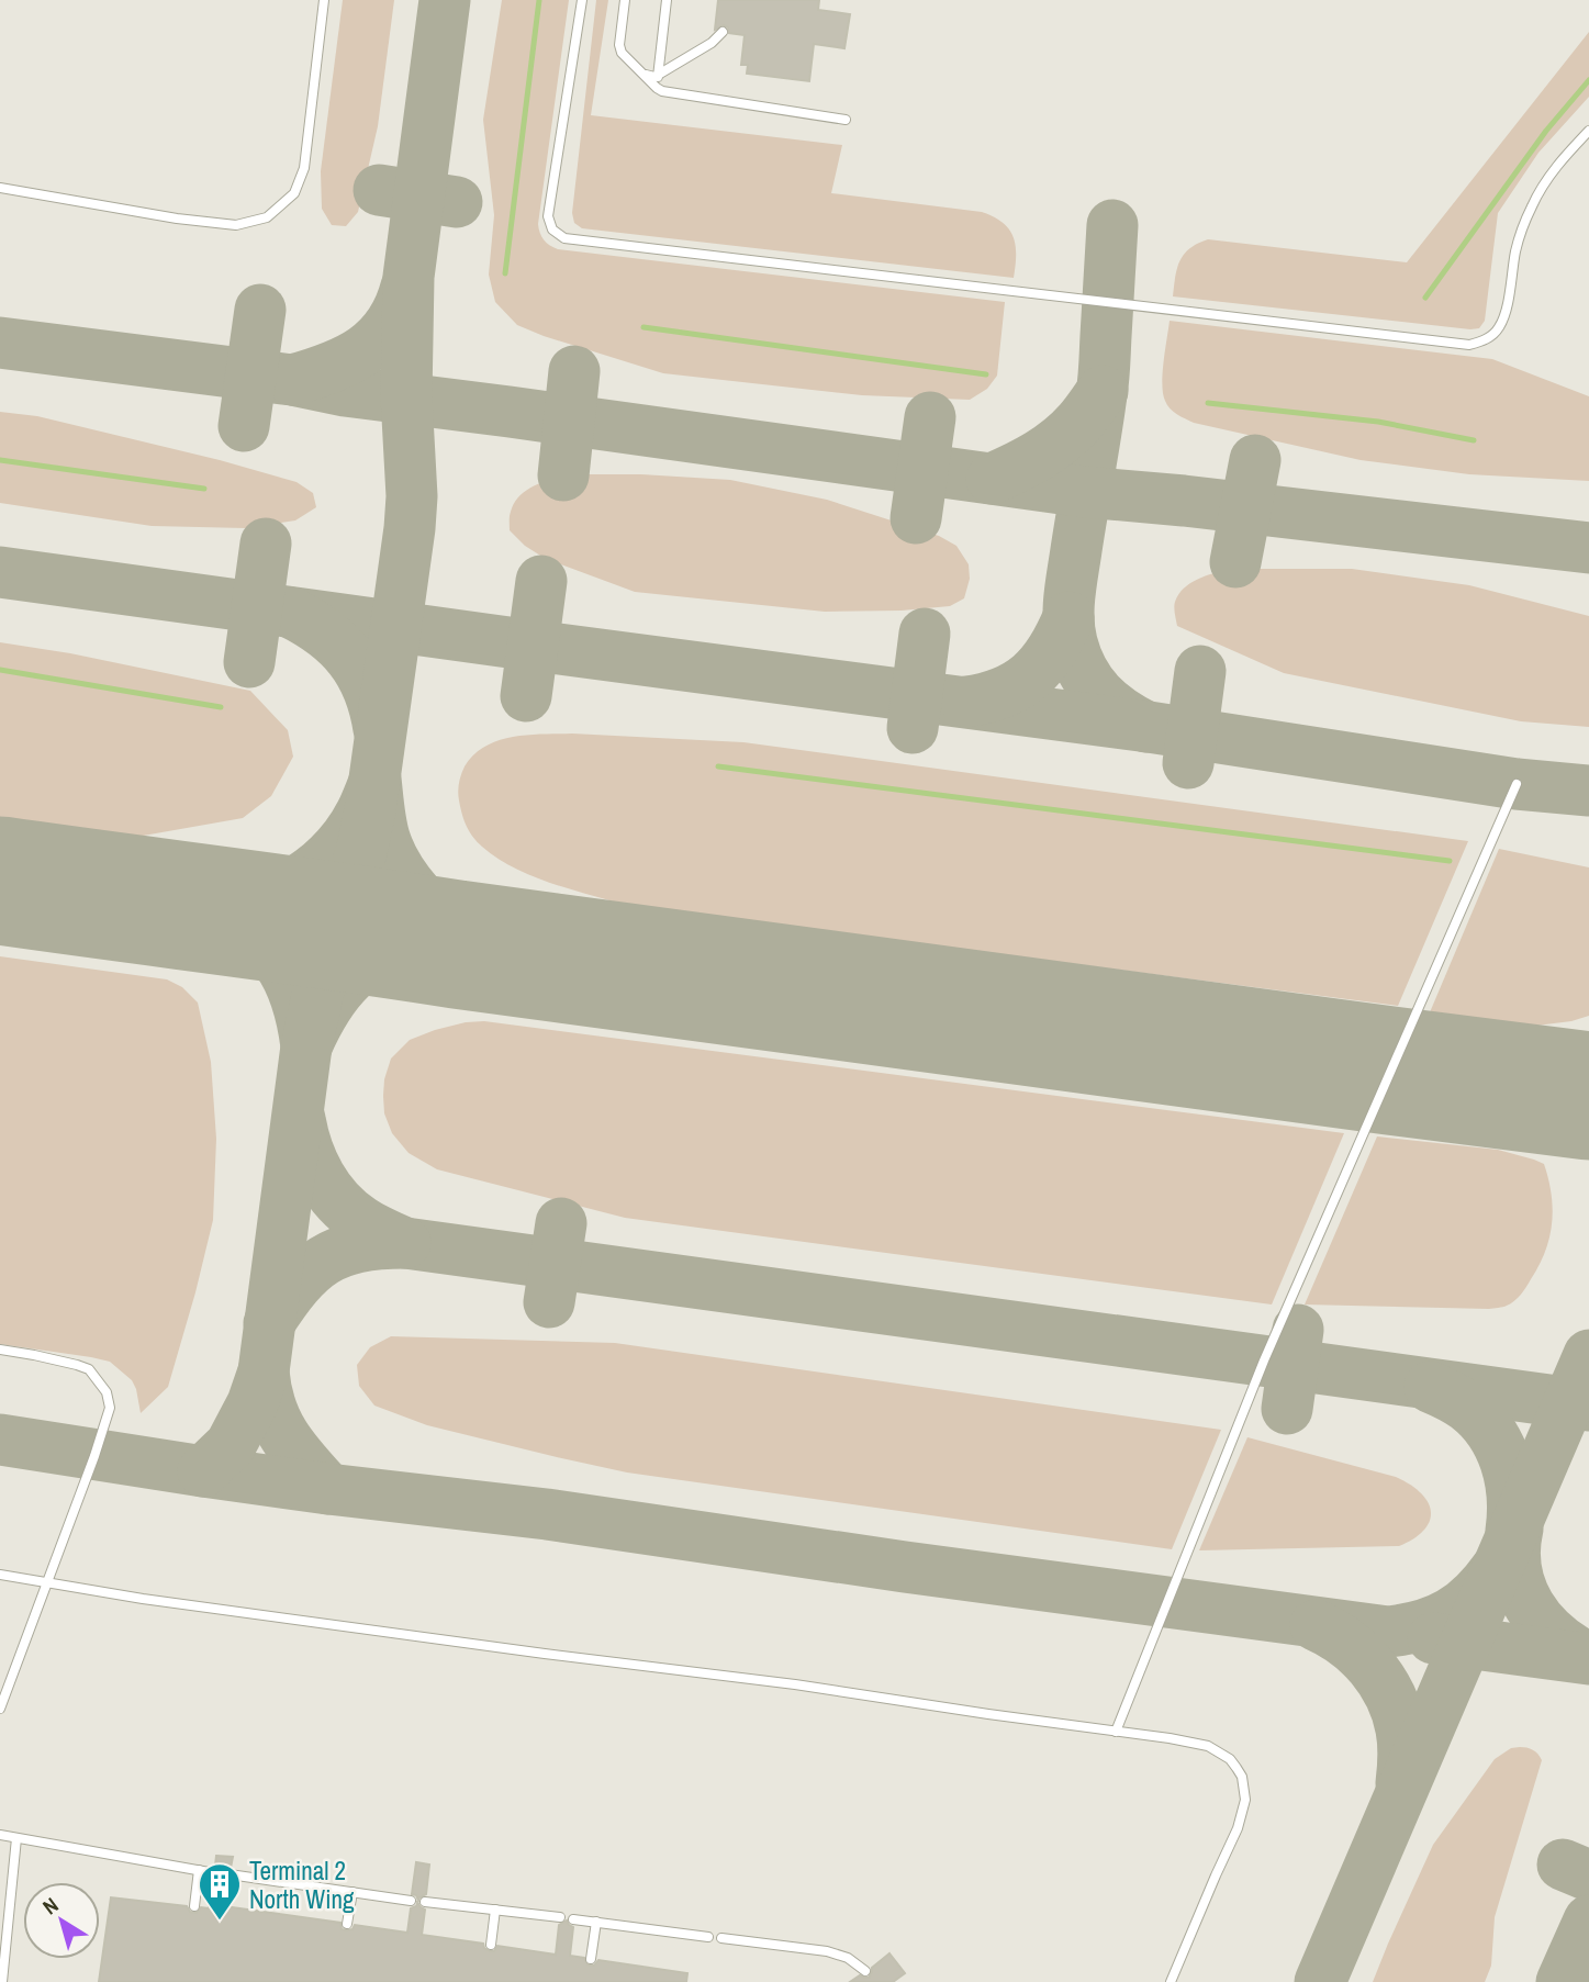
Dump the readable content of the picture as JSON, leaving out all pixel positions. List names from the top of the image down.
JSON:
{
  "places": {
    "building": ["Terminal 2 North Wing"]
  },
  "north": "top left"
}
